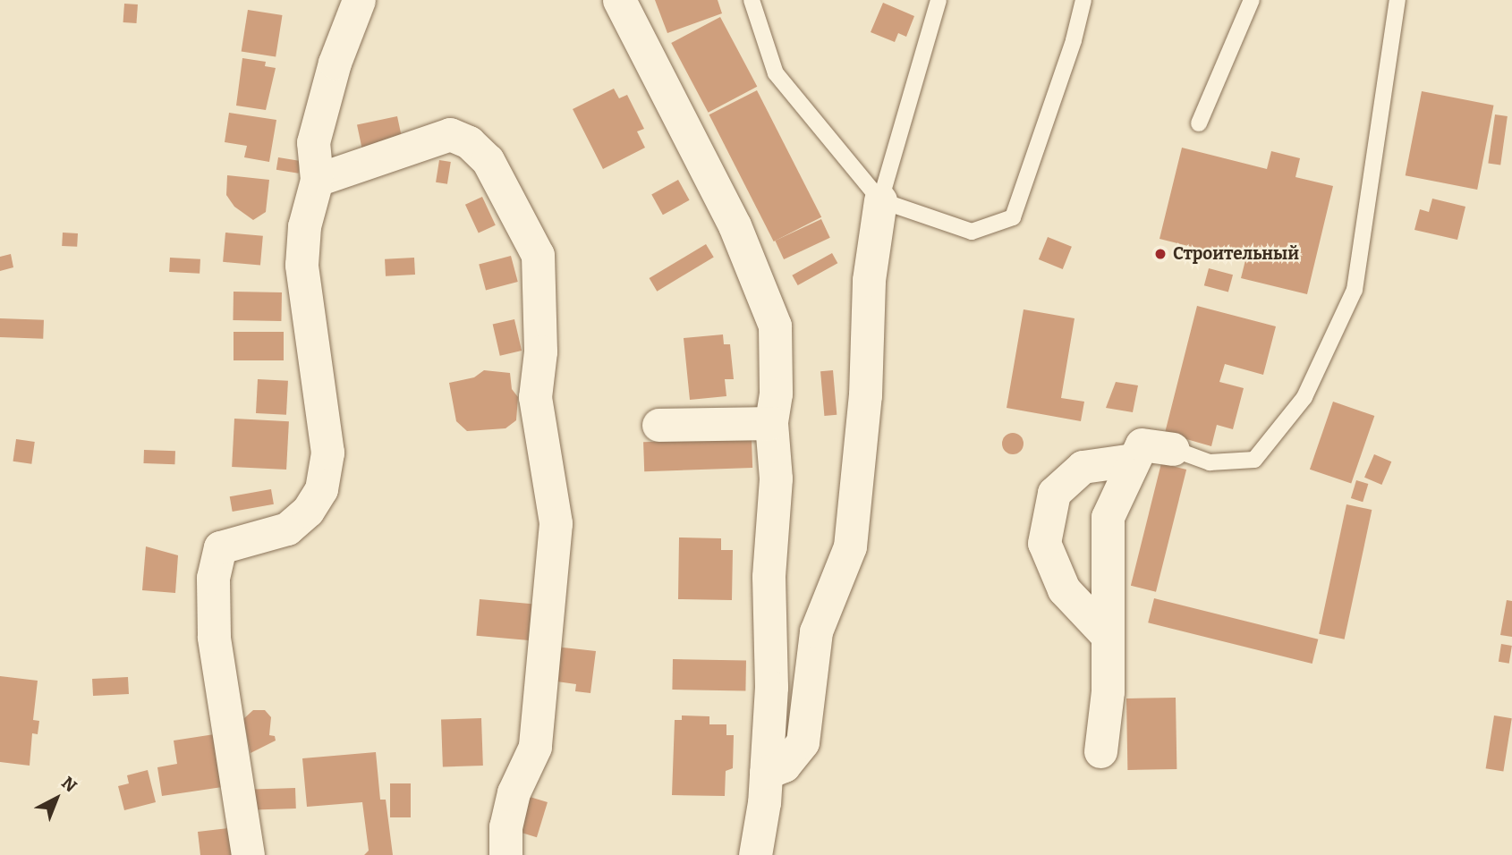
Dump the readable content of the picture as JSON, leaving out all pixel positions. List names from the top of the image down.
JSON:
{
  "places": ["Строительный"],
  "north": "top right"
}
